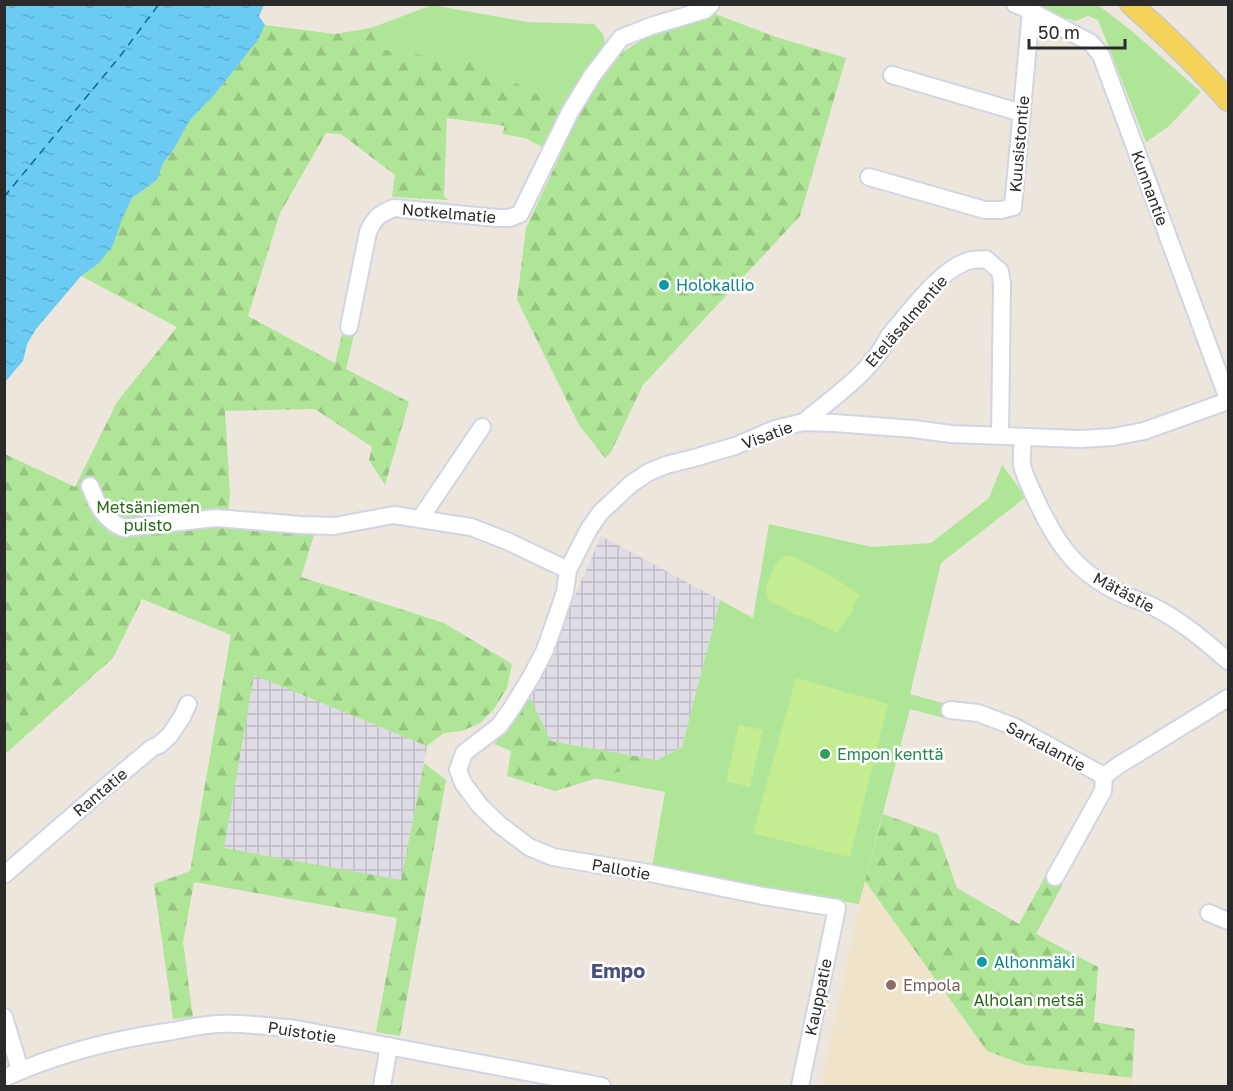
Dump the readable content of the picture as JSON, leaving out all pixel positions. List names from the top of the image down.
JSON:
{
  "streets": {
    "street": [
      "Kuusistontie",
      "Kunnantie",
      "Notkelmatie",
      "Eteläsalmentie",
      "Visatie",
      "Mätästie",
      "Sarkalantie",
      "Rantatie",
      "Pallotie",
      "Kauppatie",
      "Puistotie"
    ]
  },
  "crossings": [
    ["Kuusistontie", "Kunnantie"],
    ["Kunnantie", "Visatie"],
    ["Eteläsalmentie", "Visatie"],
    ["Visatie", "Mätästie"],
    ["Visatie", "Pallotie"],
    ["Pallotie", "Kauppatie"]
  ],
  "districts": ["Empo"],
  "parks": ["Metsäniemen puisto", "Alholan metsä"],
  "places": [
    "Holokallio",
    "Empon kenttä",
    "Alhonmäki",
    "Empola"
  ],
  "scale_bar": "50 m"
}
